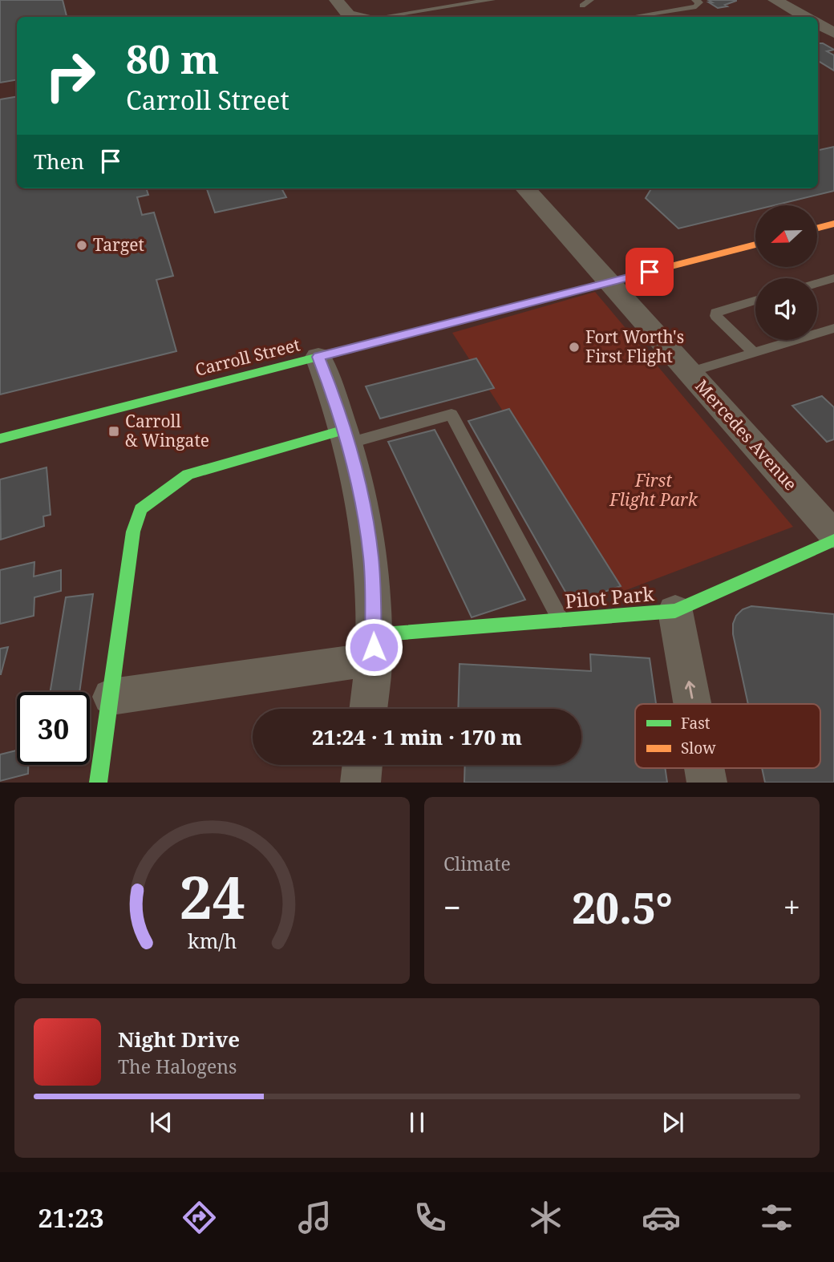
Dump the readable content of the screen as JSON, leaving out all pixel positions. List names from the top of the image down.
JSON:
{
  "streets": {
    "street": ["Carroll Street", "Mercedes Avenue", "Pilot Park"]
  },
  "crossings": [
    ["Carroll Street", "Mercedes Avenue"]
  ],
  "parks": ["First Flight Park"],
  "places": {
    "other": ["Target", "Fort Worth's First Flight"],
    "transit": ["Carroll & Wingate"]
  },
  "legend": ["Fast", "Slow"],
  "north": "left",
  "page": {
    "turn": ["80 m", "Carroll Street"],
    "then": "Then",
    "limit": "30",
    "trip": "21:24 · 1 min · 170 m",
    "tile": "Climate",
    "heat": ["−", "20.5°", "+"],
    "song": ["Night Drive", "The Halogens"],
    "tabs": "21:23",
    "gauge": ["24", "km/h"]
  }
}
